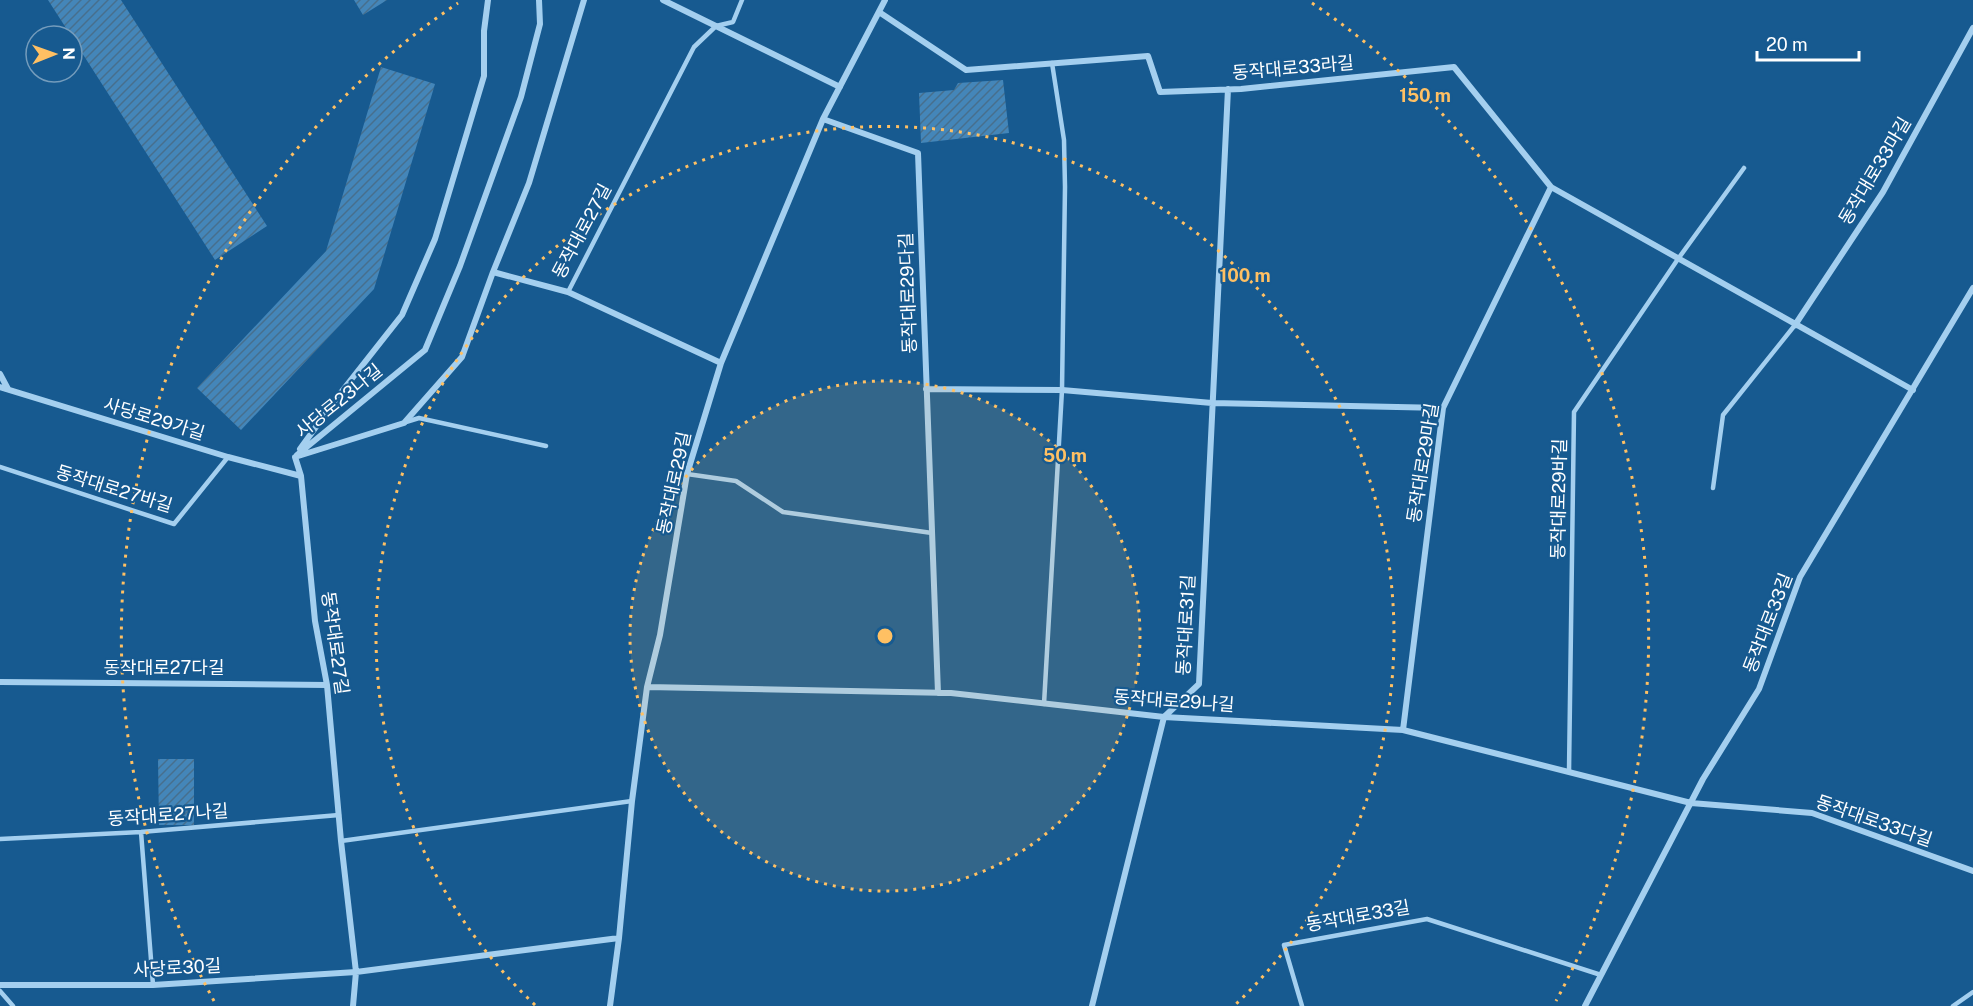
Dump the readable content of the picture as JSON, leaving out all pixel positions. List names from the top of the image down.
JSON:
{
  "streets": {
    "street": [
      "동작대로33라길",
      "동작대로33마길",
      "동작대로27길",
      "동작대로29다길",
      "사당로23나길",
      "사당로29가길",
      "동작대로29마길",
      "동작대로29길",
      "동작대로33길",
      "동작대로31길",
      "동작대로27다길",
      "동작대로29나길",
      "동작대로33다길",
      "사당로30길"
    ],
    "lane": ["동작대로27바길", "동작대로29바길", "동작대로27나길"]
  },
  "crossings": [
    ["동작대로33라길", "동작대로33마길"],
    ["동작대로33라길", "동작대로29마길"],
    ["동작대로33라길", "동작대로29길"],
    ["동작대로33라길", "동작대로29바길"],
    ["동작대로33라길", "동작대로33길"],
    ["동작대로33라길", "동작대로31길"],
    ["동작대로27길", "사당로23나길"],
    ["동작대로27길", "사당로29가길"],
    ["동작대로27길", "동작대로27다길"],
    ["동작대로27길", "동작대로27나길"],
    ["동작대로27길", "사당로30길"],
    ["동작대로29다길", "동작대로29길"],
    ["동작대로29다길", "동작대로29나길"],
    ["사당로29가길", "동작대로27바길"],
    ["동작대로29마길", "동작대로29나길"],
    ["동작대로29길", "동작대로29나길"],
    ["동작대로29바길", "동작대로29나길"],
    ["동작대로33길", "동작대로29나길"],
    ["동작대로33길", "동작대로33다길"],
    ["동작대로31길", "동작대로29나길"],
    ["동작대로29나길", "동작대로33다길"]
  ],
  "scale_bar": "20 m",
  "north": "right",
  "rings": ["150 m", "100 m", "50 m"]
}
